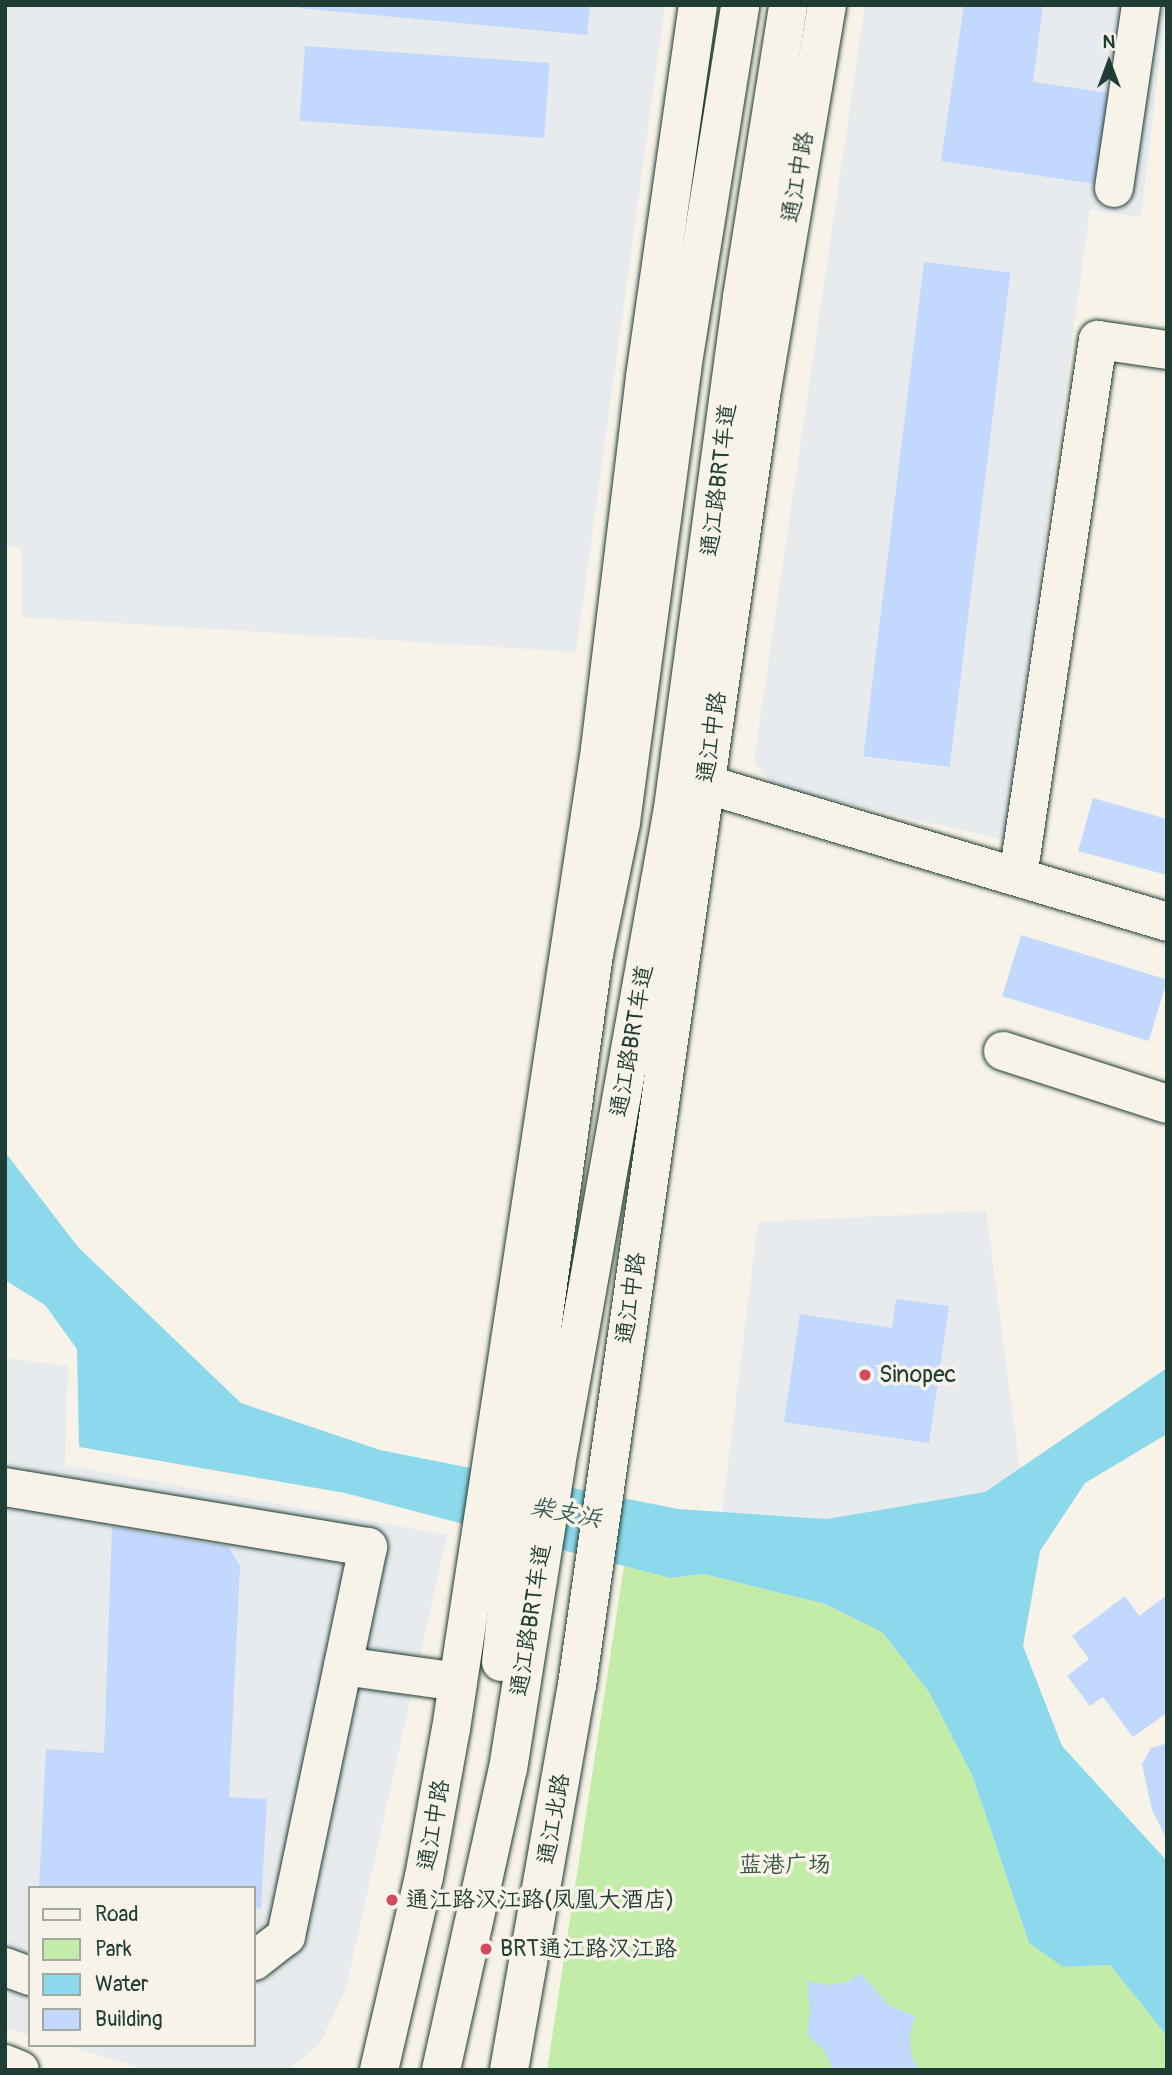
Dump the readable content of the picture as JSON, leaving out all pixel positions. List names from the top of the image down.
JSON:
{
  "streets": {
    "main road": ["通江中路", "通江路BRT车道", "通江北路"]
  },
  "crossings": [
    ["通江中路", "通江路BRT车道"],
    ["通江中路", "通江北路"]
  ],
  "water": ["柴支浜"],
  "parks": ["蓝港广场"],
  "places": ["Sinopec", "通江路汉江路(凤凰大酒店)", "BRT通江路汉江路"],
  "legend": [
    "Road",
    "Park",
    "Water",
    "Building"
  ],
  "north": "top"
}
